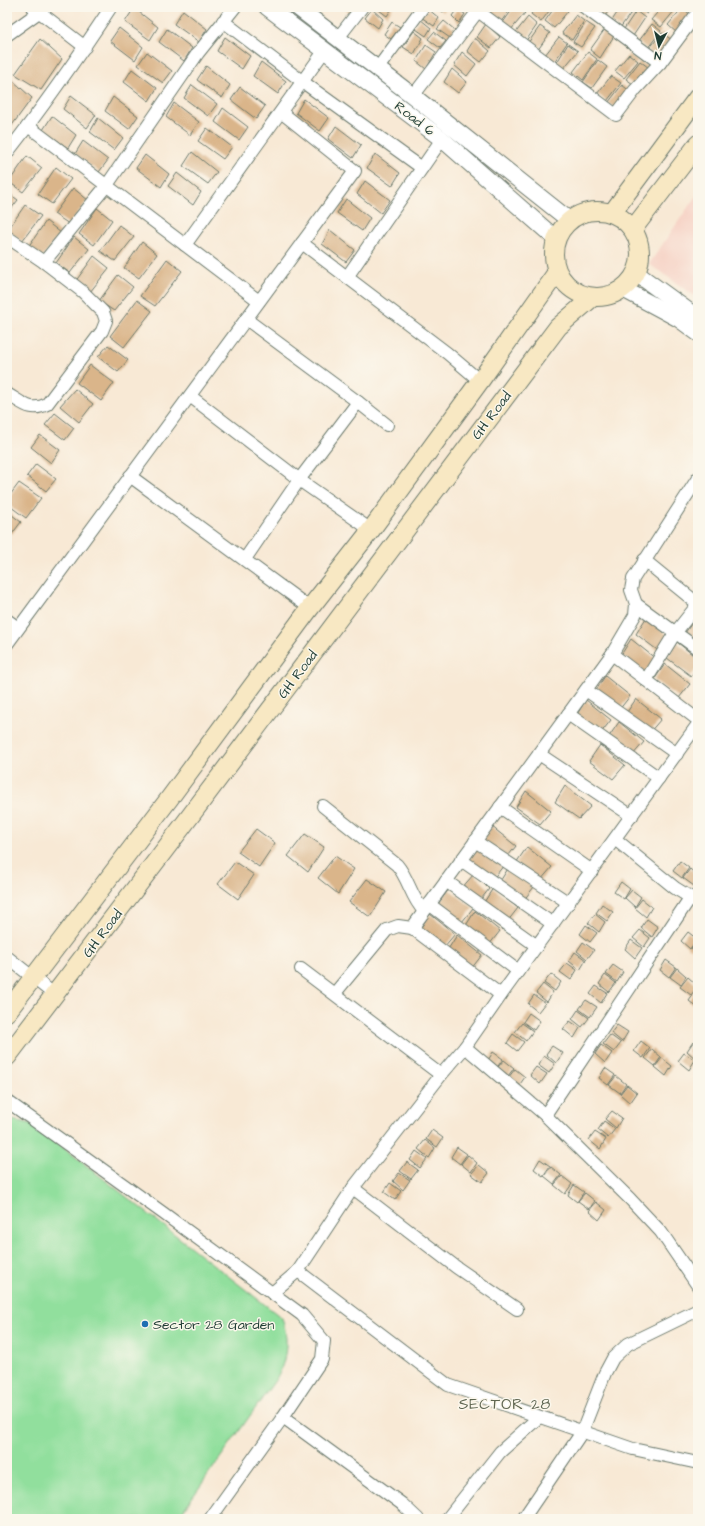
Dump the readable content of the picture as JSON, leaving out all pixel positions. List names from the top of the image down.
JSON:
{
  "streets": {
    "main road": ["GH Road"],
    "street": ["Road 6"]
  },
  "crossings": [
    ["Road 6", "GH Road"]
  ],
  "districts": ["SECTOR 28"],
  "places": ["Sector 28 Garden"],
  "north": "bottom"
}
